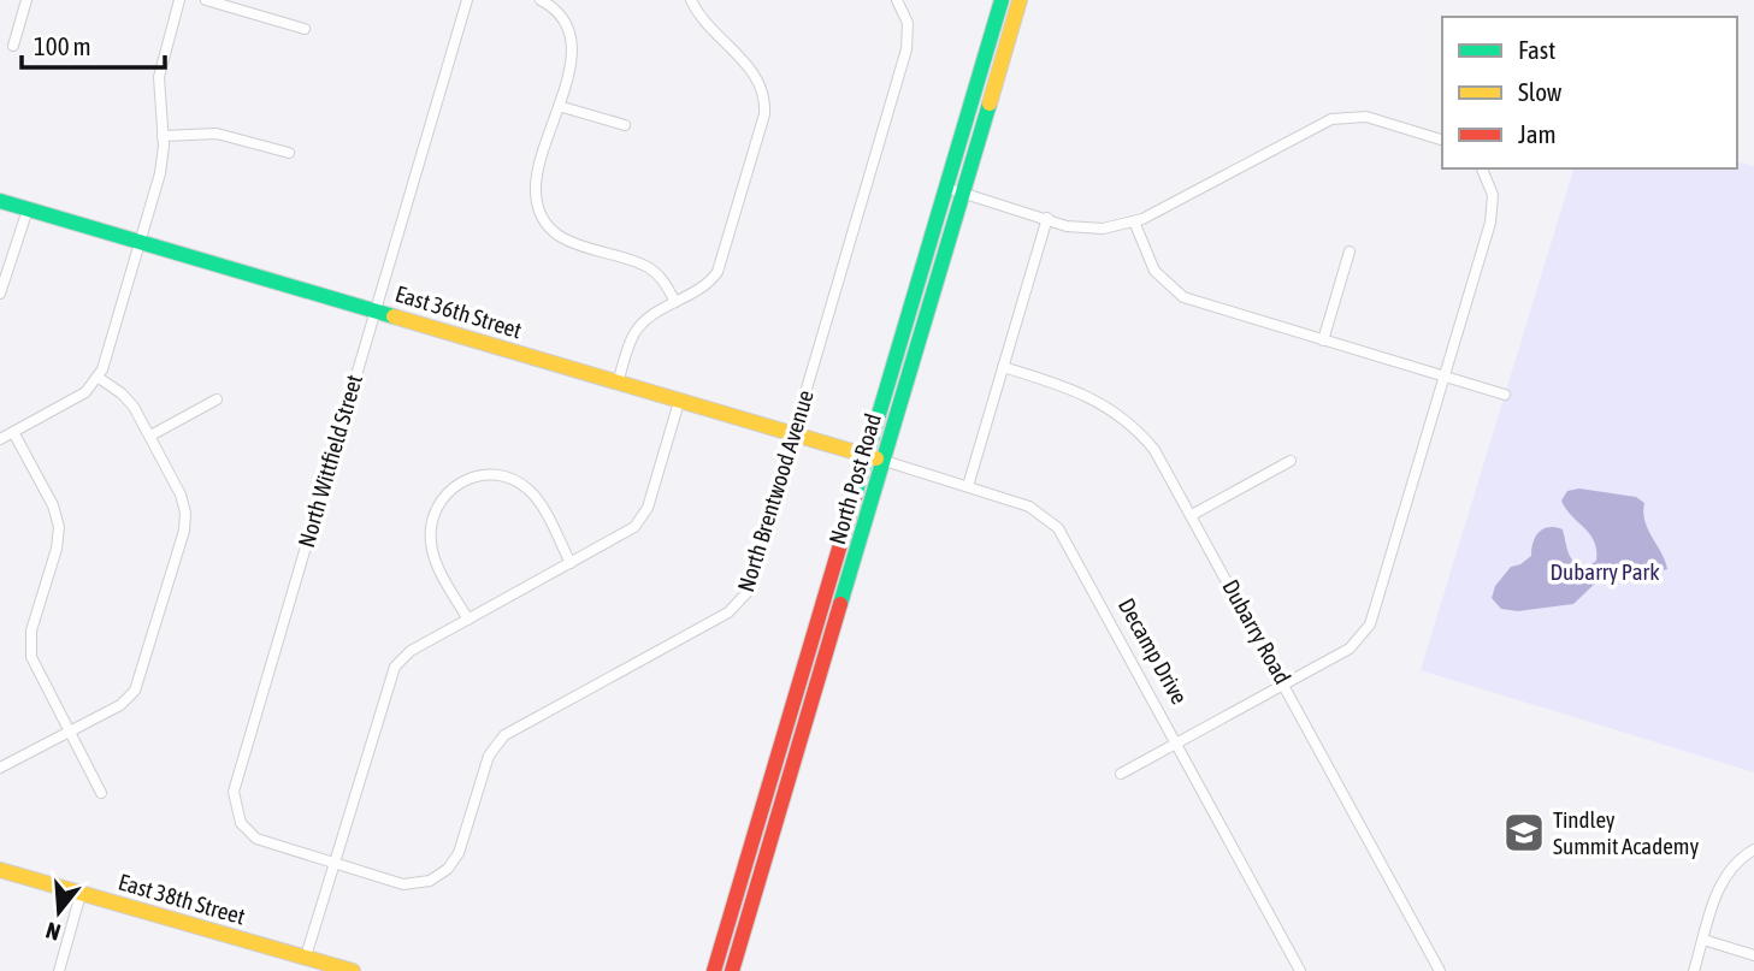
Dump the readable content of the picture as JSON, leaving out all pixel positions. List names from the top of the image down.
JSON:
{
  "streets": {
    "main road": ["East 36th Street", "North Post Road", "East 38th Street"],
    "street": [
      "North Wittfield Street",
      "North Brentwood Avenue",
      "Dubarry Road",
      "Decamp Drive"
    ]
  },
  "crossings": [
    ["East 36th Street", "North Wittfield Street"],
    ["East 36th Street", "North Post Road"],
    ["East 36th Street", "North Brentwood Avenue"],
    ["East 36th Street", "Decamp Drive"],
    ["North Wittfield Street", "North Brentwood Avenue"],
    ["North Post Road", "Decamp Drive"]
  ],
  "parks": ["Dubarry Park"],
  "places": {
    "school or university": ["Tindley Summit Academy"]
  },
  "legend": ["Fast", "Slow", "Jam"],
  "scale_bar": "100 m",
  "north": "bottom"
}
